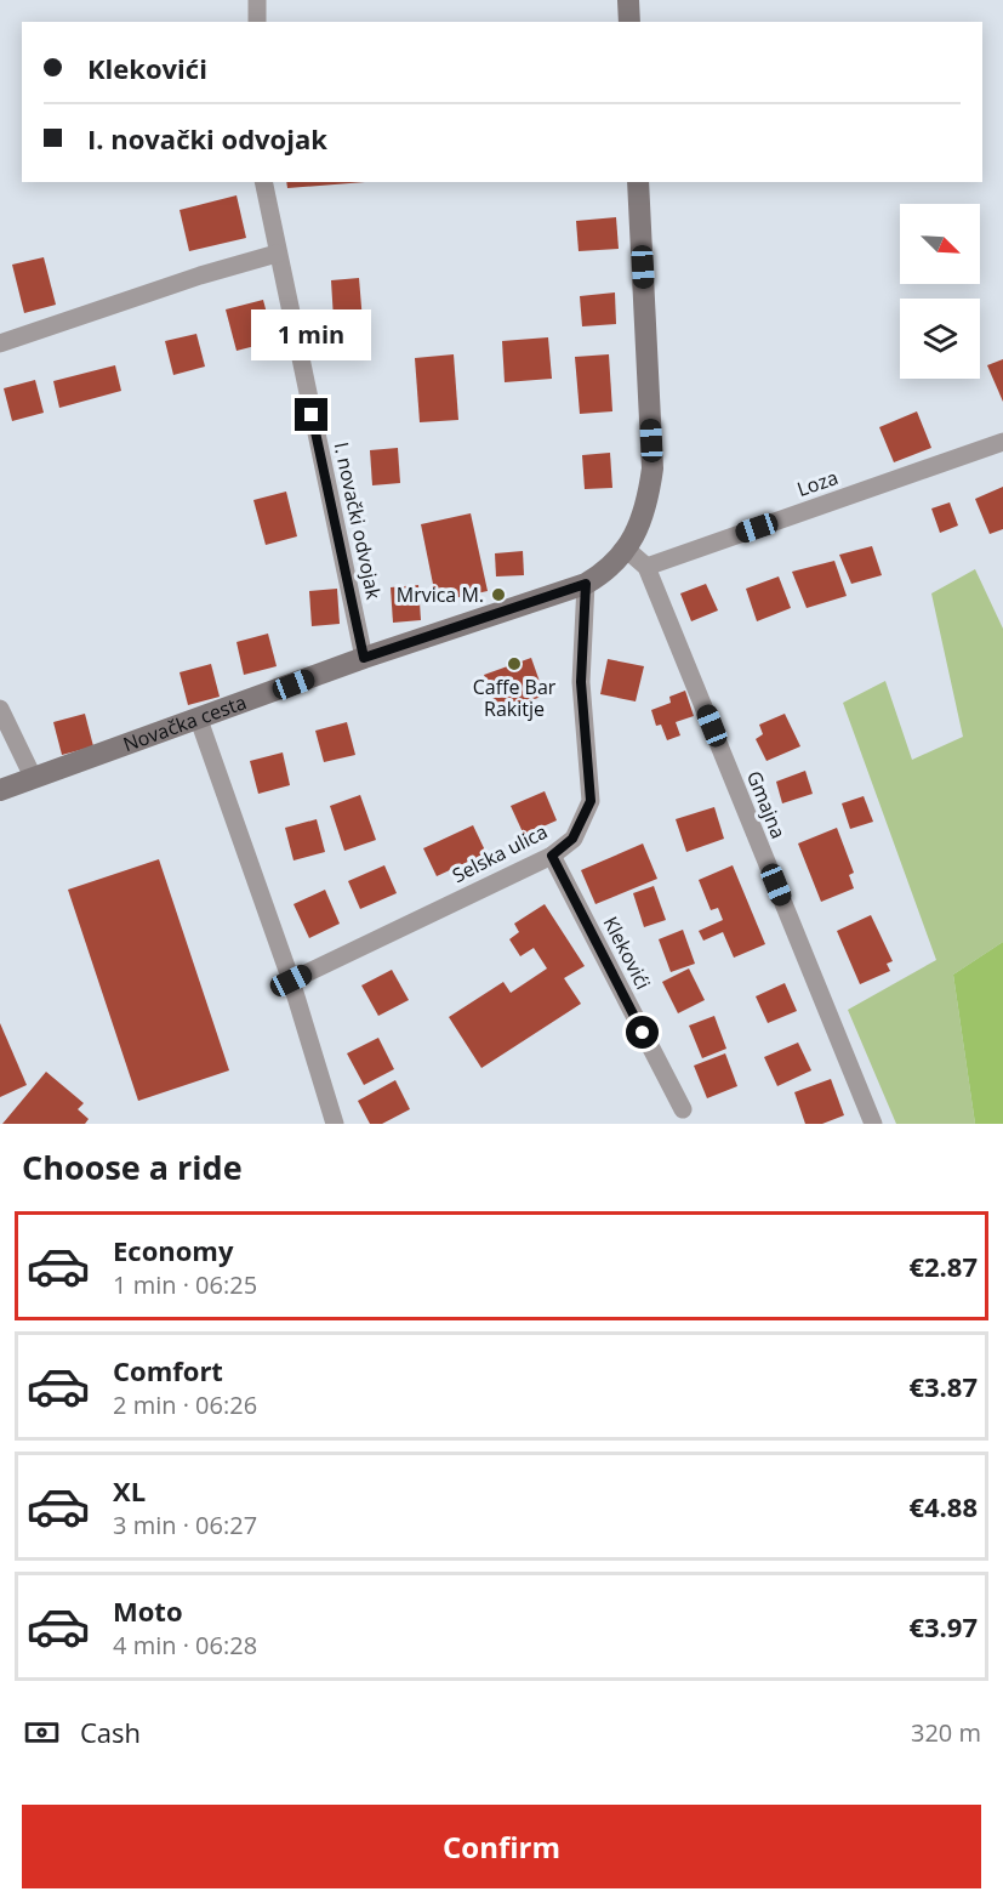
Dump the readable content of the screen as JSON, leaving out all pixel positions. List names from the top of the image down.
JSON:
{
  "streets": {
    "street": [
      "Loza",
      "I. novački odvojak",
      "Novačka cesta",
      "Gmajna",
      "Selska ulica",
      "Klekovići"
    ]
  },
  "crossings": [
    ["Loza", "Gmajna"],
    ["I. novački odvojak", "Novačka cesta"],
    ["Novačka cesta", "Gmajna"],
    ["Novačka cesta", "Selska ulica"],
    ["Selska ulica", "Klekovići"]
  ],
  "places": ["Mrvica M.", "Caffe Bar Rakitje"],
  "north": "bottom right",
  "page": {
    "banner": ["Klekovići", "I. novački odvojak"],
    "bubble": "1 min",
    "heading": "Choose a ride",
    "list": [
      {
        "name": "Economy",
        "note": "1 min · 06:25",
        "value": "€2.87"
      },
      {
        "name": "Comfort",
        "note": "2 min · 06:26",
        "value": "€3.87"
      },
      {
        "name": "XL",
        "note": "3 min · 06:27",
        "value": "€4.88"
      },
      {
        "name": "Moto",
        "note": "4 min · 06:28",
        "value": "€3.97"
      }
    ],
    "pay": ["Cash", "320 m"],
    "buttons": "Confirm"
  }
}
